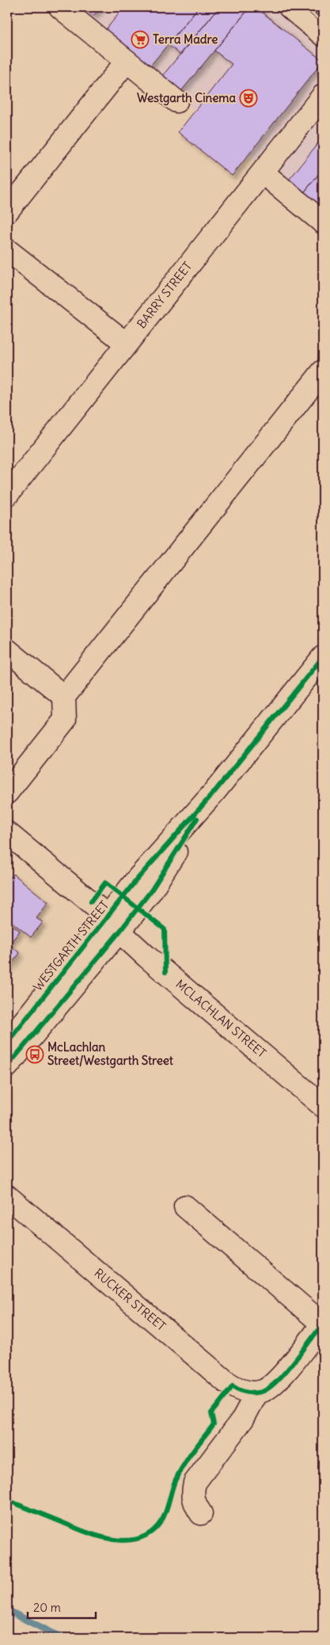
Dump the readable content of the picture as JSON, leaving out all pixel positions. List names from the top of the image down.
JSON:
{
  "streets": {
    "street": [
      "BARRY STREET",
      "WESTGARTH STREET",
      "MCLACHLAN STREET",
      "RUCKER STREET"
    ]
  },
  "crossings": [
    ["WESTGARTH STREET", "MCLACHLAN STREET"]
  ],
  "places": {
    "supermarket": ["Terra Madre"],
    "theatre": ["Westgarth Cinema"],
    "bus stop": ["McLachlan Street/Westgarth Street"]
  },
  "scale_bar": "20 m"
}
